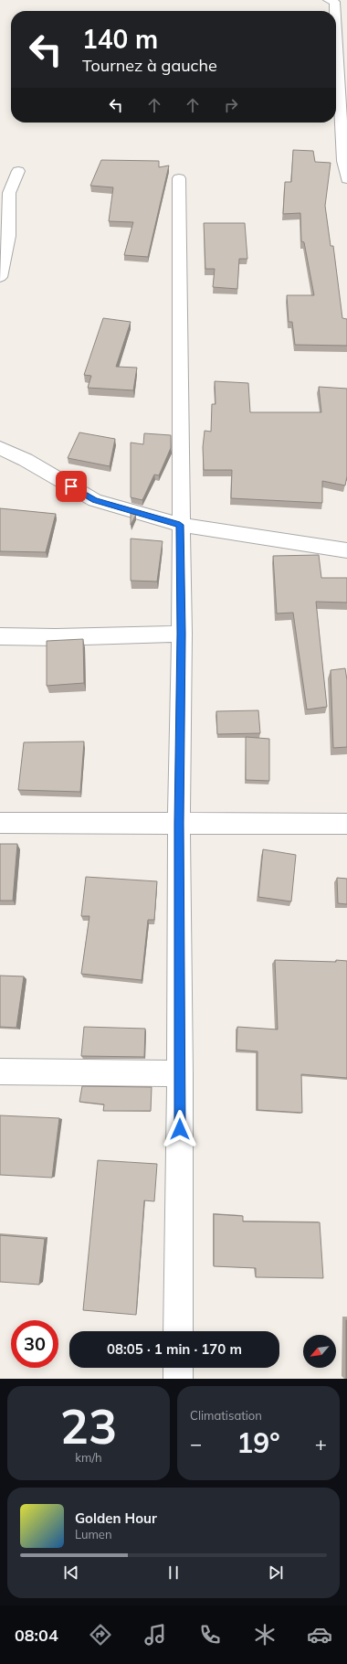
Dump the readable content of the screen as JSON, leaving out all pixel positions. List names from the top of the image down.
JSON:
{
  "north": "bottom left",
  "page": {
    "turn": ["140 m", "Tournez à gauche"],
    "limit": "30",
    "trip": "08:05 · 1 min · 170 m",
    "tile": [
      ["23", "km/h"],
      "Climatisation"
    ],
    "heat": ["−", "19°", "+"],
    "song": ["Golden Hour", "Lumen"],
    "tabs": "08:04"
  }
}
